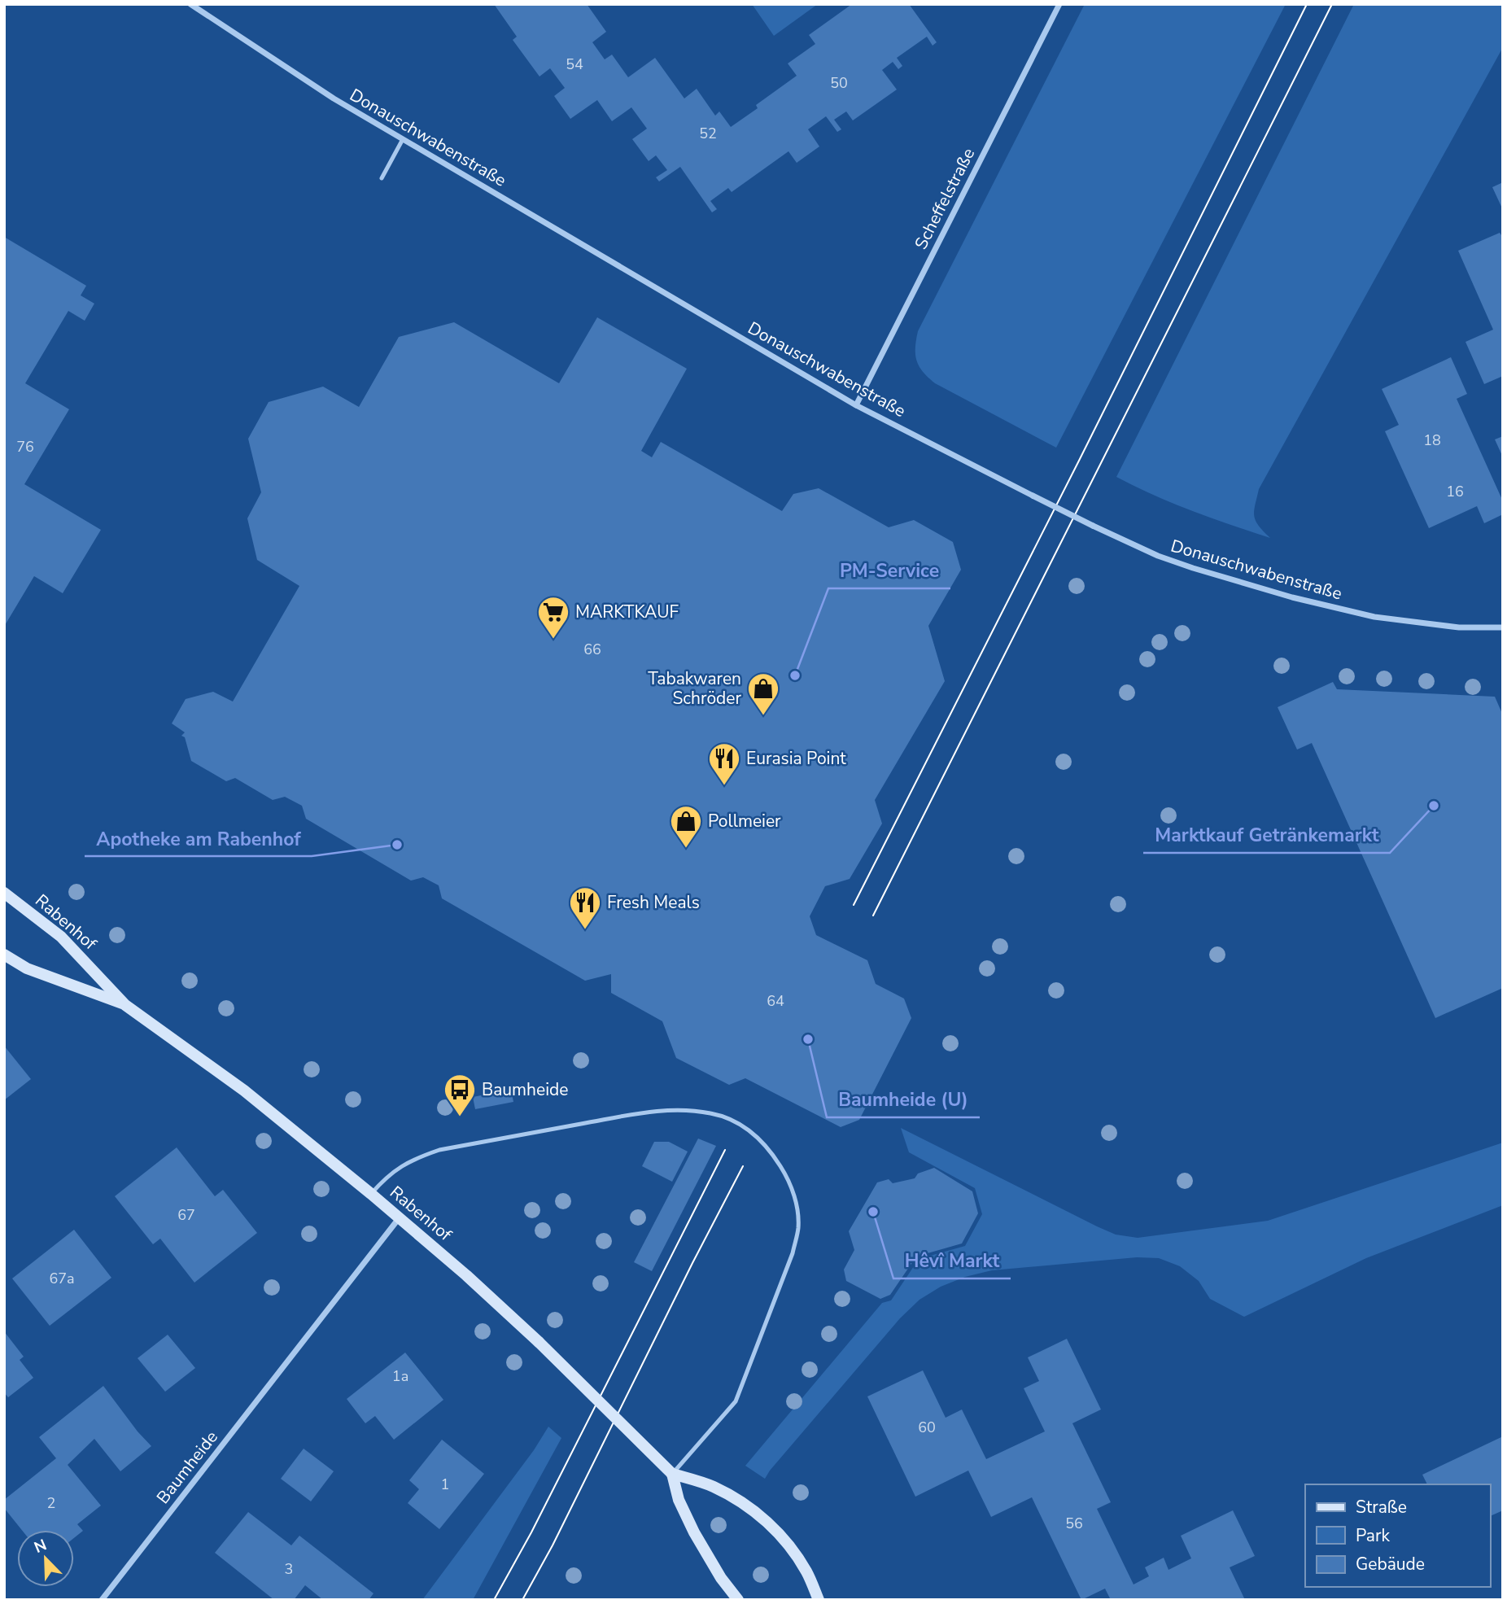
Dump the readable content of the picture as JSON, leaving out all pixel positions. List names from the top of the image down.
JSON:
{
  "streets": {
    "street": [
      "Donauschwabenstraße",
      "Scheffelstraße",
      "Rabenhof",
      "Baumheide"
    ]
  },
  "crossings": [
    ["Donauschwabenstraße", "Scheffelstraße"],
    ["Rabenhof", "Baumheide"]
  ],
  "places": {
    "supermarket": ["MARKTKAUF"],
    "other": [
      "PM-Service",
      "Marktkauf Getränkemarkt",
      "Apotheke am Rabenhof",
      "Baumheide (U)",
      "Hêvî Markt"
    ],
    "shop": ["Tabakwaren Schröder", "Pollmeier"],
    "restaurant": ["Eurasia Point", "Fresh Meals"],
    "bus stop": ["Baumheide"]
  },
  "house_numbers": [
    "54",
    "50",
    "52",
    "18",
    "76",
    "16",
    "66",
    "64",
    "67",
    "67a",
    "1a",
    "60",
    "1",
    "2",
    "56",
    "3"
  ],
  "legend": ["Straße", "Park", "Gebäude"],
  "north": "top left"
}
